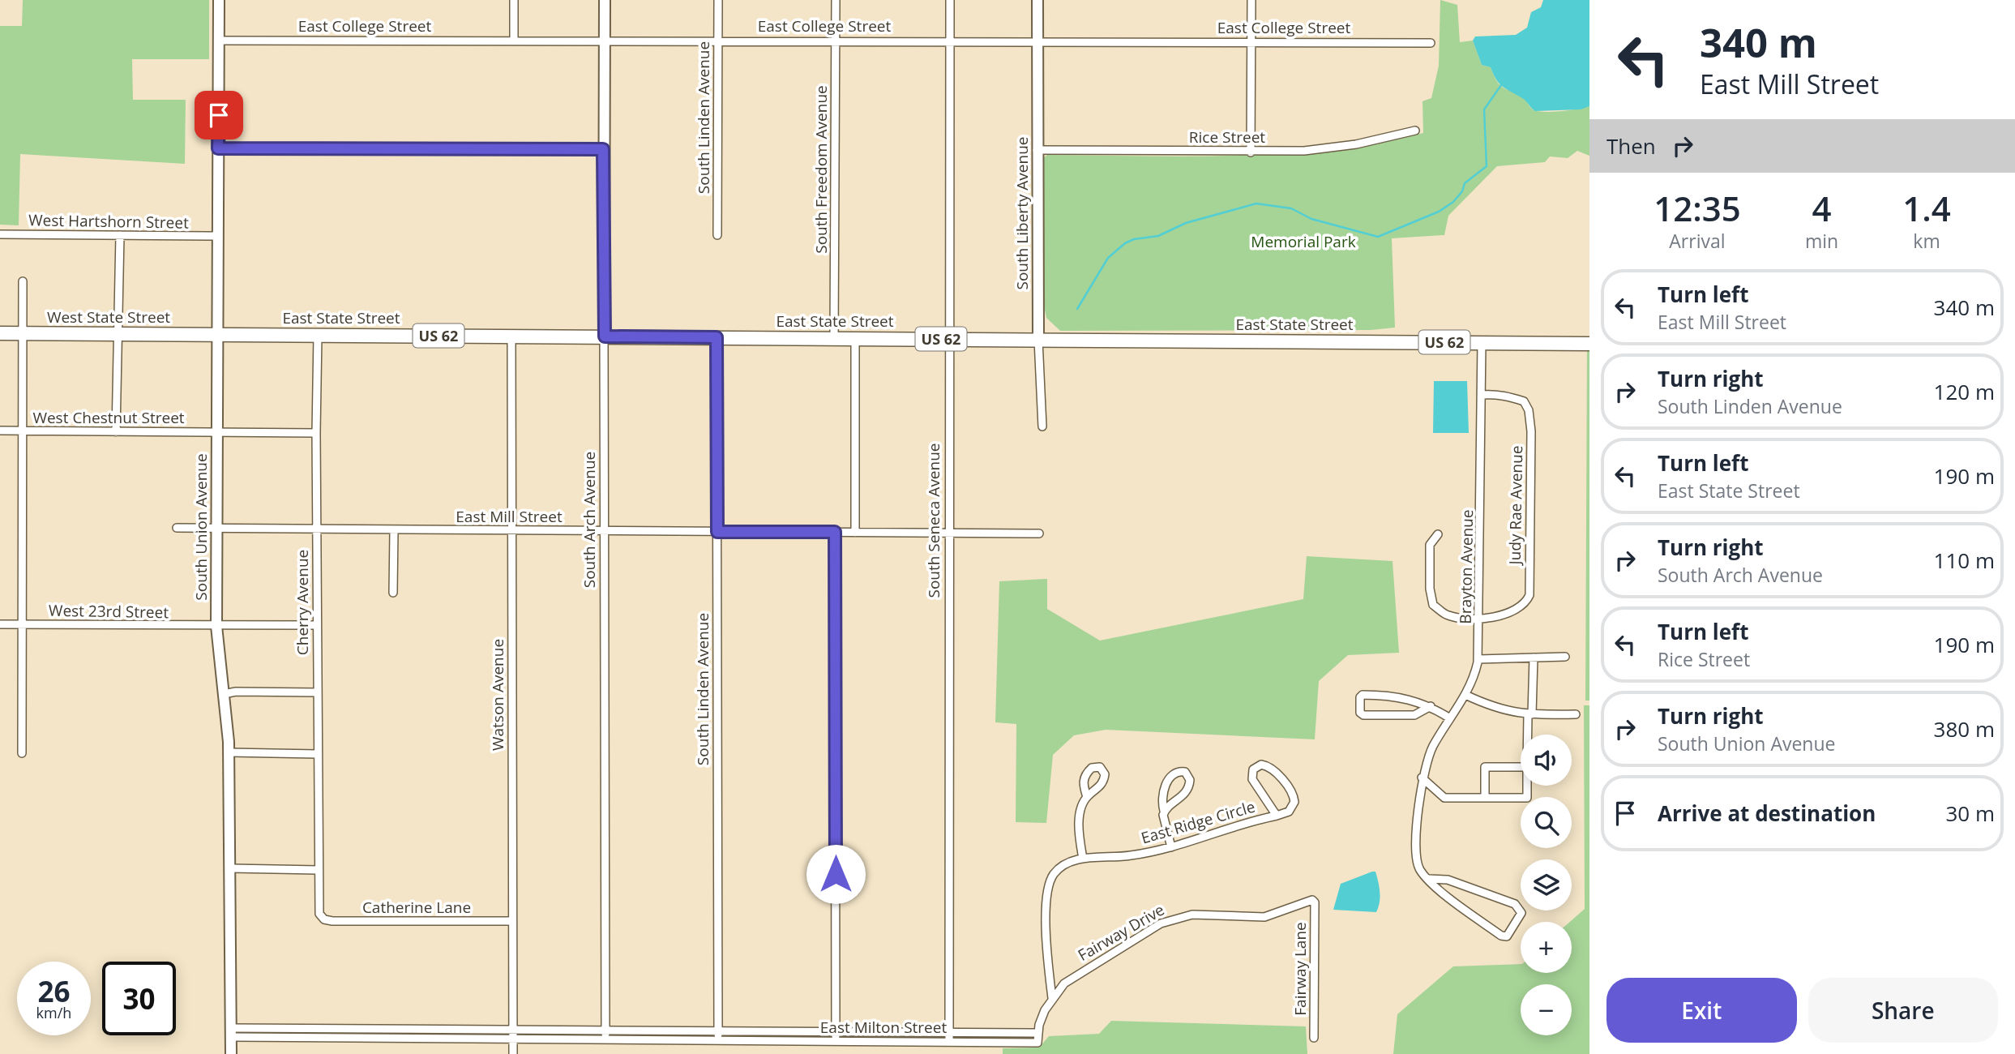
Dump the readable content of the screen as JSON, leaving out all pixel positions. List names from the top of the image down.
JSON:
{
  "streets": {
    "highway": ["West State Street", "East State Street", "US 62"],
    "main road": ["South Liberty Avenue", "South Arch Avenue", "South Union Avenue"],
    "street": [
      "East College Street",
      "South Linden Avenue",
      "Rice Street",
      "South Freedom Avenue",
      "West Hartshorn Street",
      "West Chestnut Street",
      "Judy Rae Avenue",
      "East Mill Street",
      "South Seneca Avenue",
      "Brayton Avenue",
      "Cherry Avenue",
      "West 23rd Street",
      "Watson Avenue",
      "East Ridge Circle",
      "Catherine Lane",
      "Fairway Drive",
      "Fairway Lane",
      "East Milton Street"
    ]
  },
  "crossings": [
    ["East College Street", "South Linden Avenue"],
    ["East College Street", "South Freedom Avenue"],
    ["East College Street", "South Liberty Avenue"],
    ["East College Street", "South Arch Avenue"],
    ["East College Street", "South Seneca Avenue"],
    ["East College Street", "South Union Avenue"],
    ["South Linden Avenue", "East State Street"],
    ["South Linden Avenue", "East Mill Street"],
    ["South Linden Avenue", "East Milton Street"],
    ["Rice Street", "South Liberty Avenue"],
    ["South Freedom Avenue", "East State Street"],
    ["South Liberty Avenue", "East State Street"],
    ["West Hartshorn Street", "South Union Avenue"],
    ["West State Street", "East State Street"],
    ["West State Street", "South Union Avenue"],
    ["East State Street", "South Arch Avenue"],
    ["East State Street", "South Seneca Avenue"],
    ["East State Street", "South Union Avenue"],
    ["East State Street", "Brayton Avenue"],
    ["East State Street", "Cherry Avenue"],
    ["East State Street", "Watson Avenue"],
    ["West Chestnut Street", "South Union Avenue"],
    ["West Chestnut Street", "Cherry Avenue"],
    ["Judy Rae Avenue", "Brayton Avenue"],
    ["East Mill Street", "South Arch Avenue"],
    ["East Mill Street", "South Seneca Avenue"],
    ["East Mill Street", "South Union Avenue"],
    ["East Mill Street", "Cherry Avenue"],
    ["East Mill Street", "Watson Avenue"],
    ["South Arch Avenue", "East Milton Street"],
    ["South Seneca Avenue", "East Milton Street"],
    ["South Union Avenue", "West 23rd Street"],
    ["South Union Avenue", "East Milton Street"],
    ["Cherry Avenue", "West 23rd Street"],
    ["Cherry Avenue", "Catherine Lane"],
    ["Watson Avenue", "Catherine Lane"],
    ["Watson Avenue", "East Milton Street"],
    ["East Ridge Circle", "Fairway Drive"],
    ["Fairway Drive", "Fairway Lane"]
  ],
  "parks": ["Memorial Park"],
  "page": {
    "turn": ["340 m", "East Mill Street"],
    "then": "Then",
    "eta": [
      "12:35",
      "Arrival",
      "4",
      "min",
      "1.4",
      "km"
    ],
    "list": [
      {
        "name": "Turn left",
        "note": "East Mill Street",
        "value": "340 m"
      },
      {
        "name": "Turn right",
        "note": "South Linden Avenue",
        "value": "120 m"
      },
      {
        "name": "Turn left",
        "note": "East State Street",
        "value": "190 m"
      },
      {
        "name": "Turn right",
        "note": "South Arch Avenue",
        "value": "110 m"
      },
      {
        "name": "Turn left",
        "note": "Rice Street",
        "value": "190 m"
      },
      {
        "name": "Turn right",
        "note": "South Union Avenue",
        "value": "380 m"
      },
      {
        "name": "Arrive at destination",
        "value": "30 m"
      }
    ],
    "map_buttons": ["+", "−"],
    "speed": "26 km/h",
    "limit": "30",
    "buttons": ["Exit", "Share"]
  }
}
